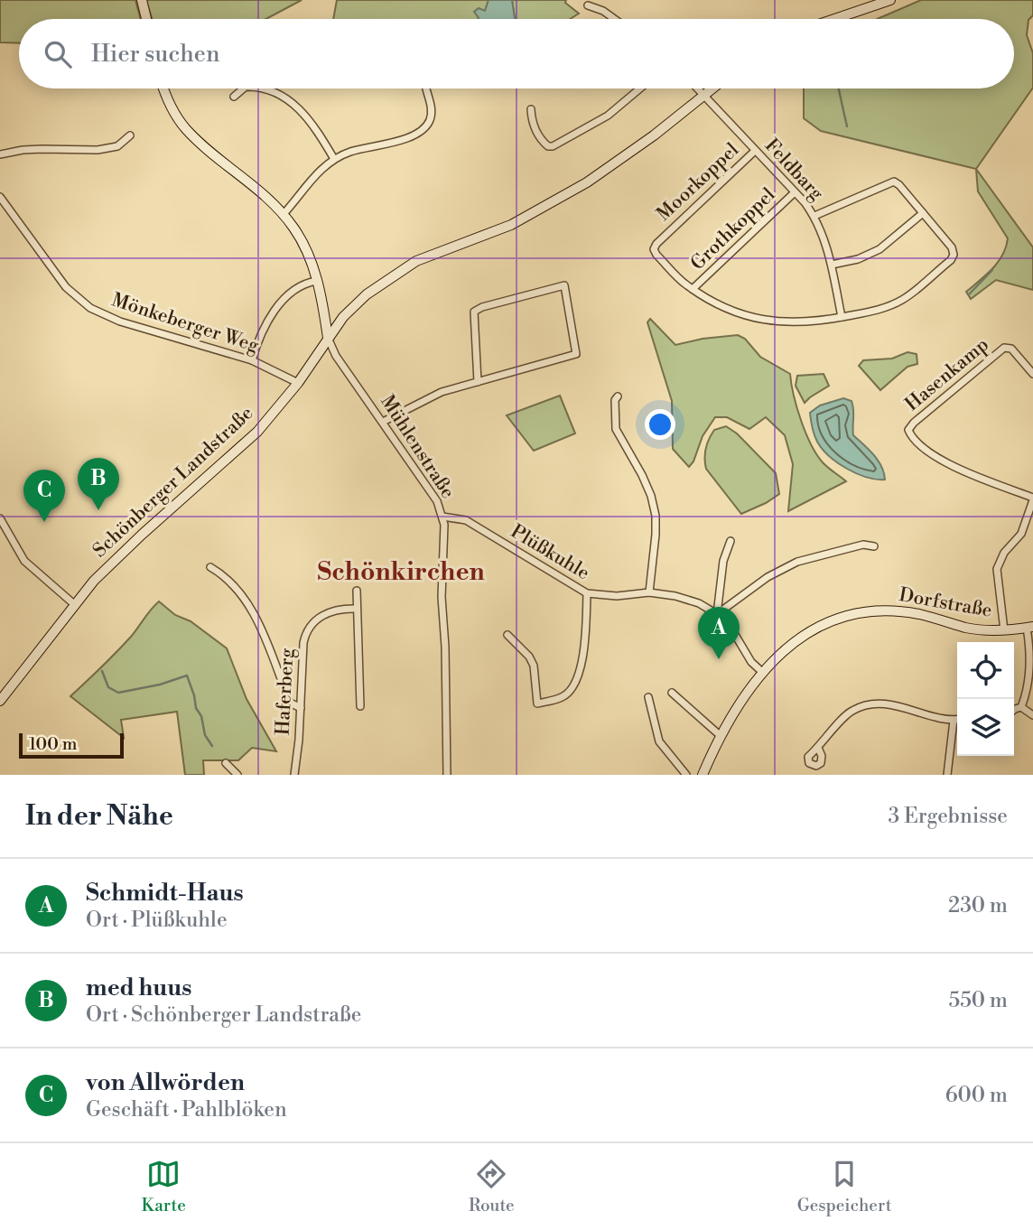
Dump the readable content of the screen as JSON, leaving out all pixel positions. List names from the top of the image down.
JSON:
{
  "streets": {
    "main road": ["Schönberger Landstraße", "Dorfstraße"],
    "street": [
      "Feldbarg",
      "Moorkoppel",
      "Grothkoppel",
      "Mönkeberger Weg",
      "Hasenkamp",
      "Mühlenstraße",
      "Plüßkuhle",
      "Haferberg"
    ]
  },
  "crossings": [
    ["Feldbarg", "Moorkoppel"],
    ["Feldbarg", "Grothkoppel"],
    ["Feldbarg", "Schönberger Landstraße"],
    ["Moorkoppel", "Grothkoppel"],
    ["Mönkeberger Weg", "Schönberger Landstraße"],
    ["Mühlenstraße", "Schönberger Landstraße"],
    ["Mühlenstraße", "Plüßkuhle"],
    ["Plüßkuhle", "Dorfstraße"]
  ],
  "districts": ["Schönkirchen"],
  "scale_bar": "100 m",
  "page": {
    "search": "Hier suchen",
    "pins": ["B", "C", "A"],
    "scale": "100 m",
    "heading": ["In der Nähe", "3 Ergebnisse"],
    "list": [
      {
        "mark": "A",
        "name": "Schmidt-Haus",
        "note": "Ort · Plüßkuhle",
        "value": "230 m"
      },
      {
        "mark": "B",
        "name": "med huus",
        "note": "Ort · Schönberger Landstraße",
        "value": "550 m"
      },
      {
        "mark": "C",
        "name": "von Allwörden",
        "note": "Geschäft · Pahlblöken",
        "value": "600 m"
      }
    ],
    "nav": ["Karte", "Route", "Gespeichert"]
  }
}
